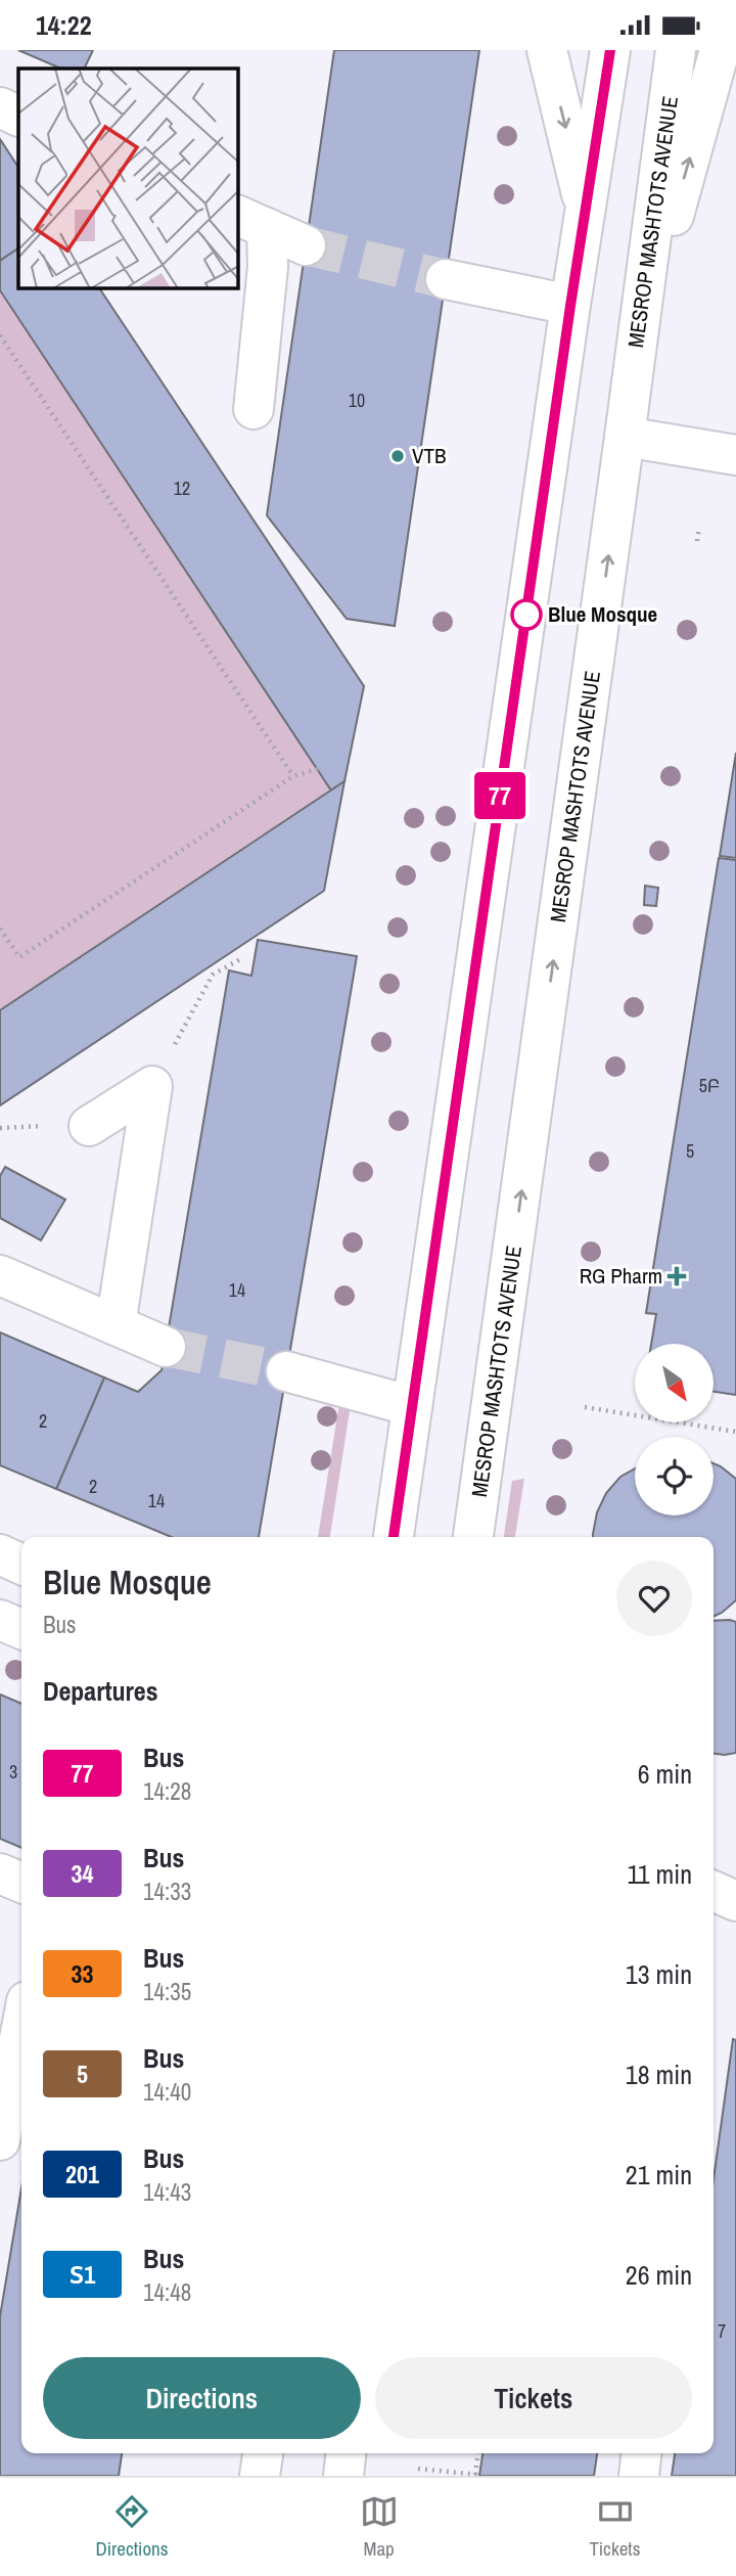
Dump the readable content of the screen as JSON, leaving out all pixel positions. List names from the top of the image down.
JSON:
{
  "streets": {
    "main road": ["MESROP MASHTOTS AVENUE"]
  },
  "places": {
    "other": ["VTB", "Blue Mosque"],
    "health": ["RG Pharm"]
  },
  "lines": ["bus line 77"],
  "house_numbers": [
    "10",
    "12",
    "5Բ",
    "5",
    "14",
    "2",
    "2",
    "14",
    "3",
    "7"
  ],
  "north": "bottom right",
  "page": {
    "status": "14:22",
    "on_map": "77",
    "heading": [
      ["Blue Mosque", "Bus"],
      "Departures"
    ],
    "list": [
      {
        "mark": "77",
        "name": "Bus",
        "note": "14:28",
        "value": "6 min"
      },
      {
        "mark": "34",
        "name": "Bus",
        "note": "14:33",
        "value": "11 min"
      },
      {
        "mark": "33",
        "name": "Bus",
        "note": "14:35",
        "value": "13 min"
      },
      {
        "mark": "5",
        "name": "Bus",
        "note": "14:40",
        "value": "18 min"
      },
      {
        "mark": "201",
        "name": "Bus",
        "note": "14:43",
        "value": "21 min"
      },
      {
        "mark": "Տ1",
        "name": "Bus",
        "note": "14:48",
        "value": "26 min"
      }
    ],
    "buttons": ["Directions", "Tickets"],
    "tabs": ["Directions", "Map", "Tickets"]
  }
}
